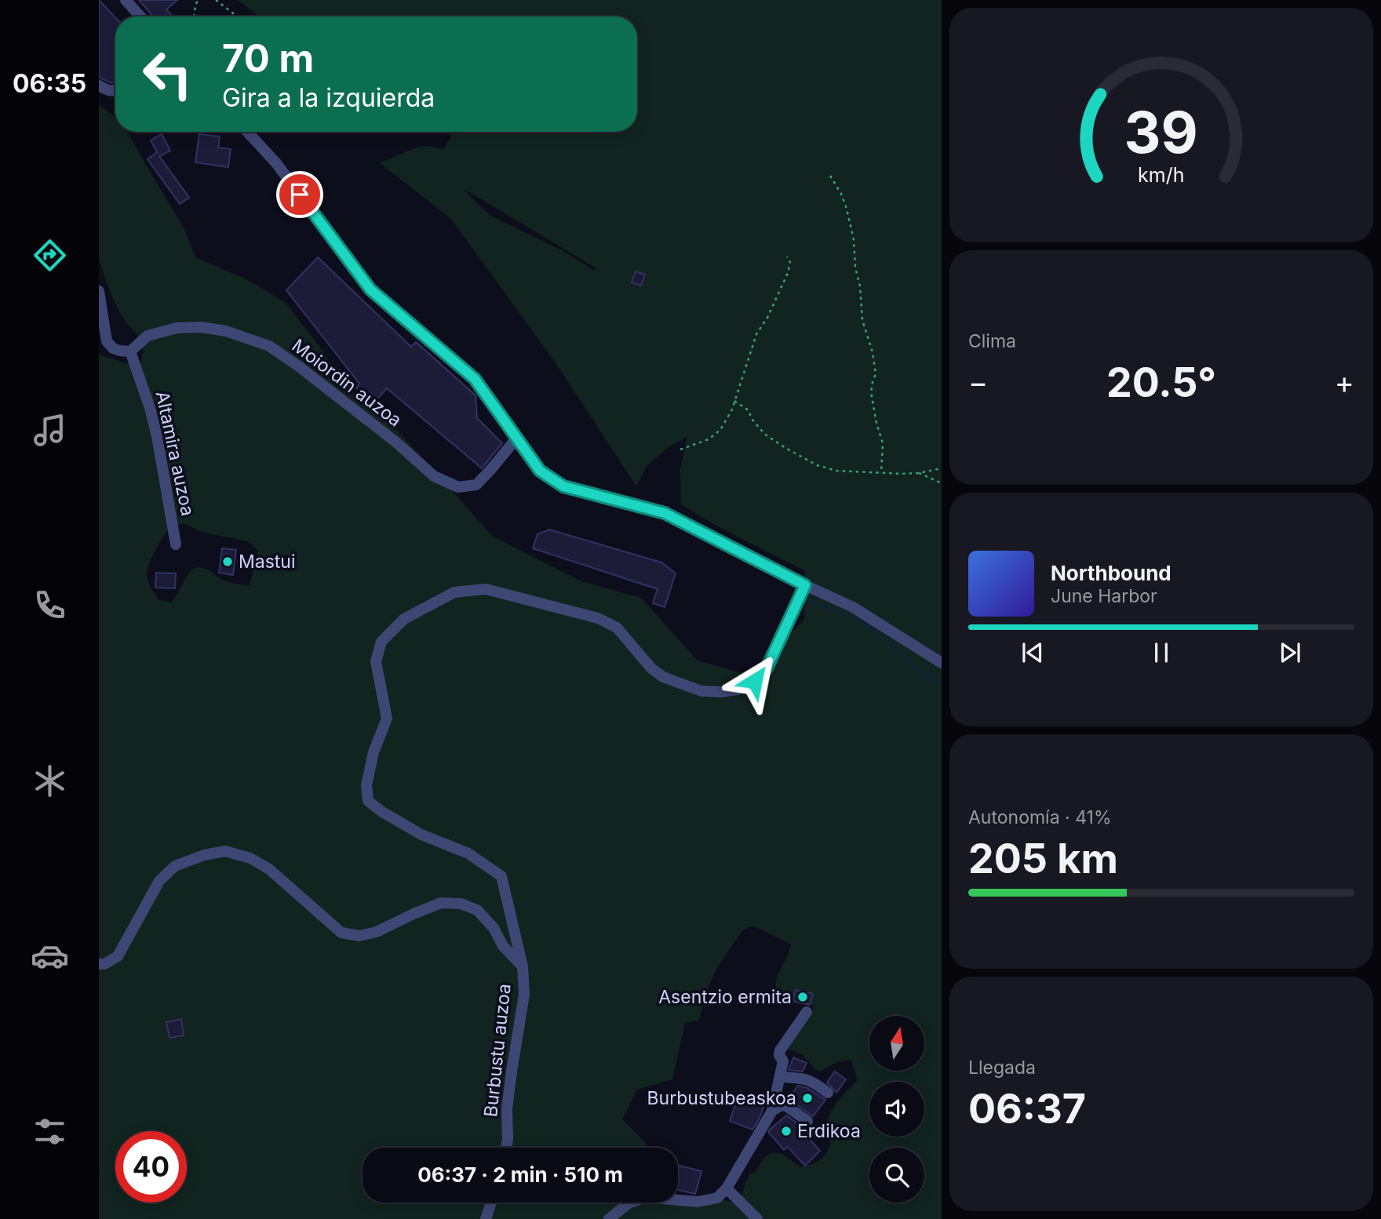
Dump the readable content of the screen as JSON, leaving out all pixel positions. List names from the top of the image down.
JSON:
{
  "streets": {
    "street": ["Moiordin auzoa", "Altamira auzoa", "Burbustu auzoa"]
  },
  "crossings": [
    ["Moiordin auzoa", "Altamira auzoa"]
  ],
  "places": [
    "Mastui",
    "Asentzio ermita",
    "Burbustubeaskoa",
    "Erdikoa"
  ],
  "north": "top",
  "page": {
    "tabs": "06:35",
    "turn": ["70 m", "Gira a la izquierda"],
    "tile": [
      "Clima",
      ["Autonomía · 41%", "205 km"],
      ["Llegada", "06:37"]
    ],
    "heat": ["−", "20.5°", "+"],
    "song": ["Northbound", "June Harbor"],
    "limit": "40",
    "trip": "06:37 · 2 min · 510 m",
    "gauge": ["39", "km/h"]
  }
}
